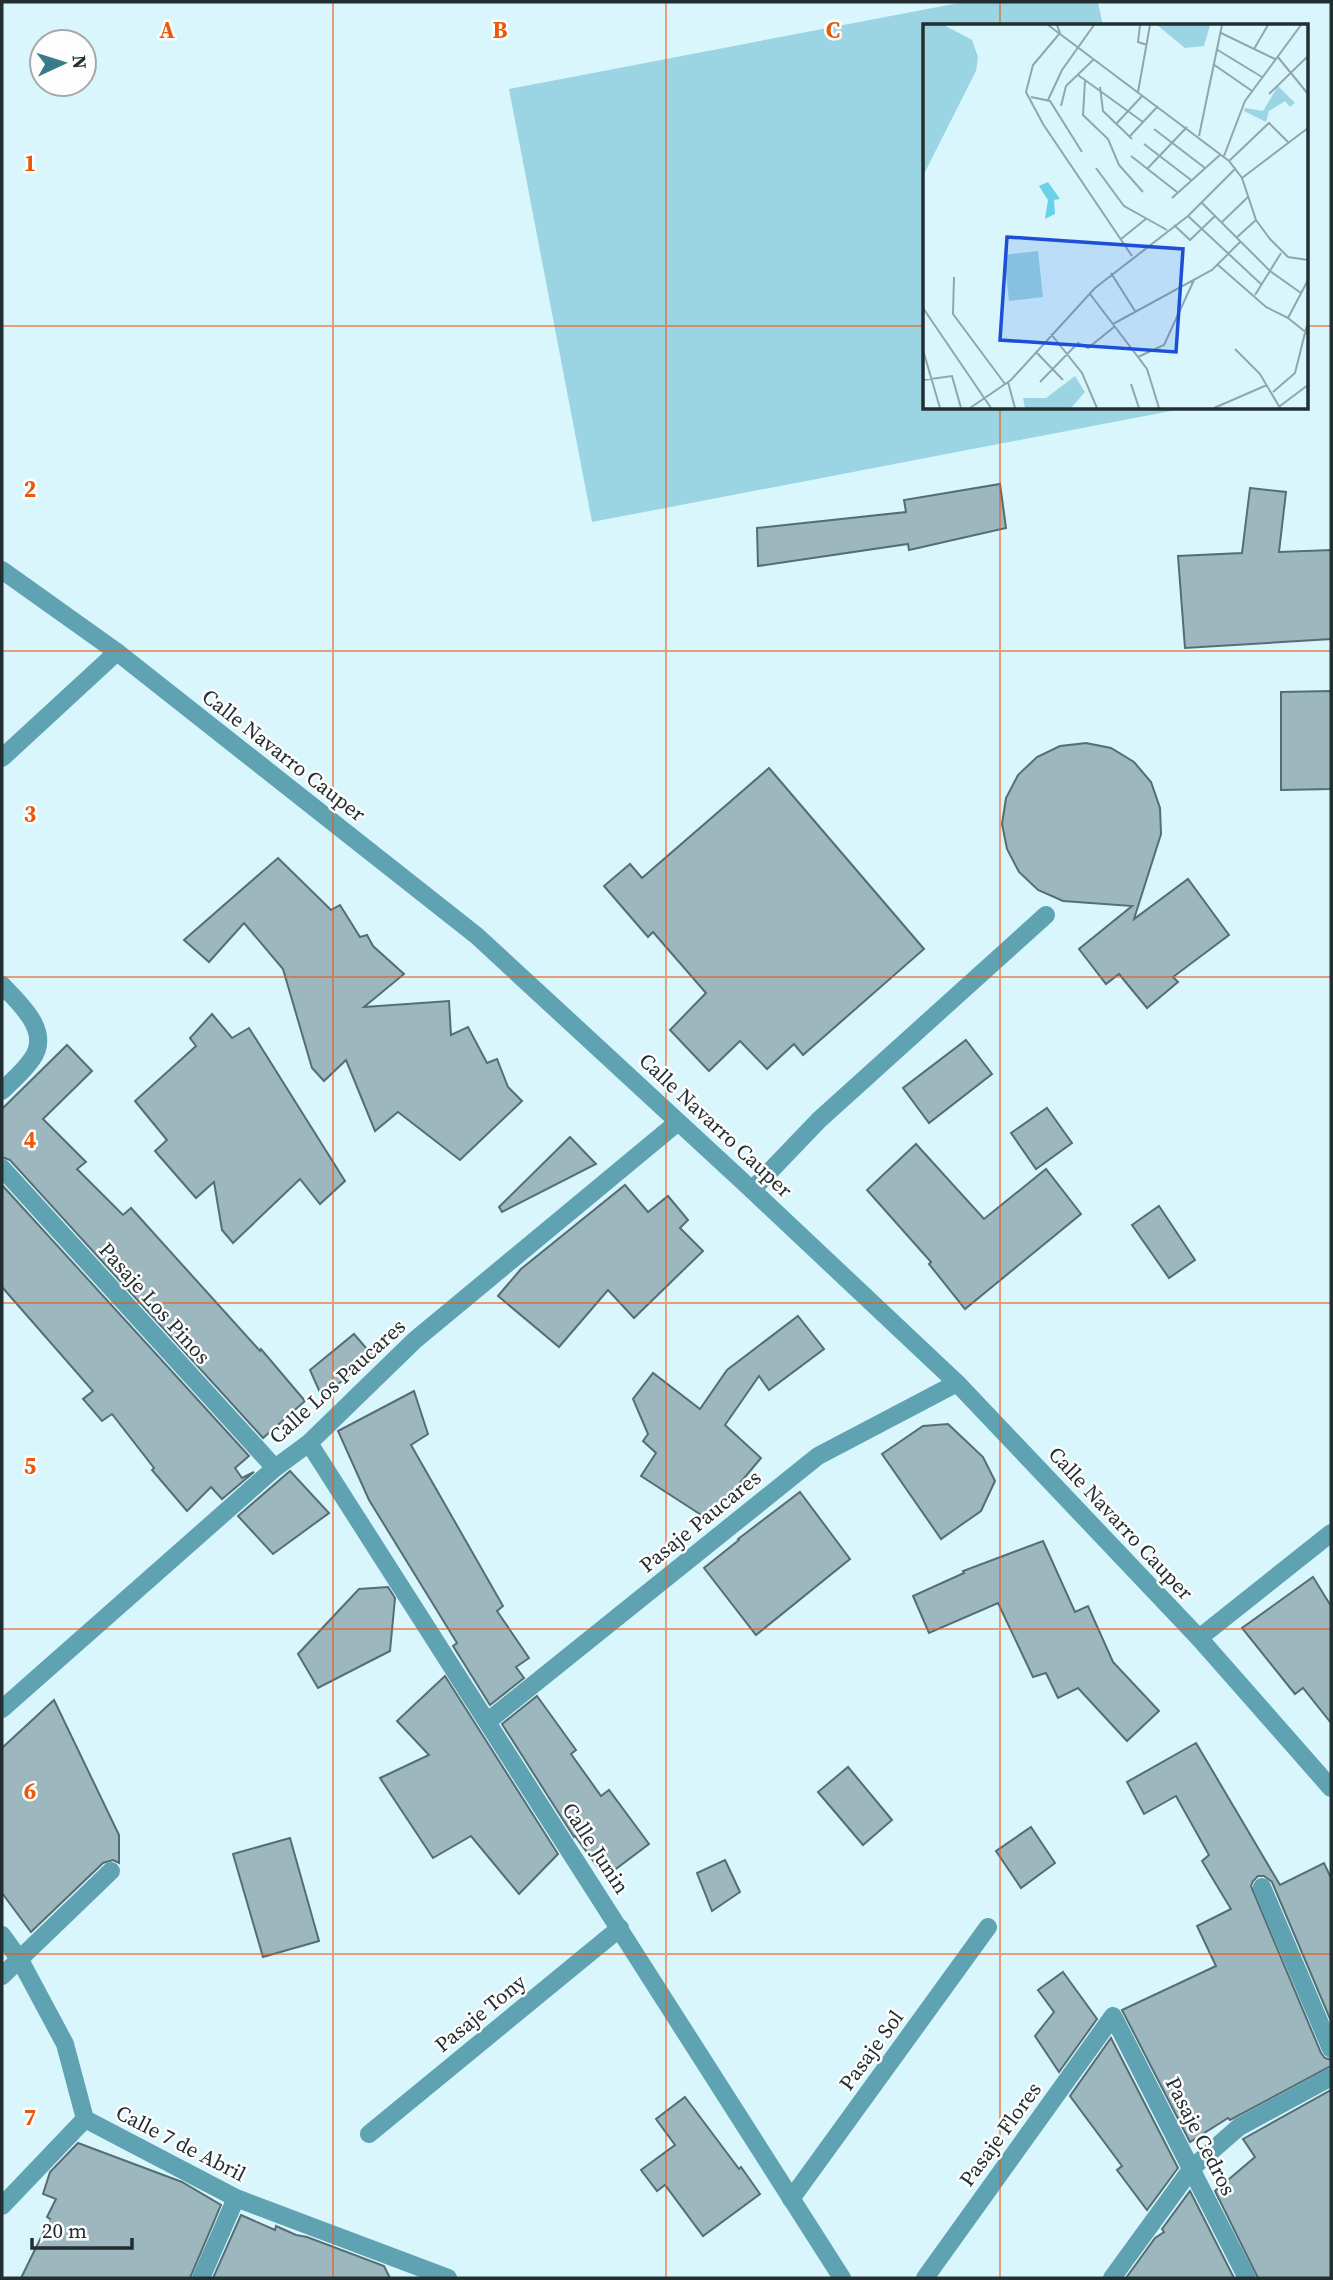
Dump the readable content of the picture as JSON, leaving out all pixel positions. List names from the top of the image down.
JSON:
{
  "streets": {
    "street": [
      "Calle Navarro Cauper",
      "Pasaje Los Pinos",
      "Calle Los Paucares",
      "Pasaje Paucares",
      "Calle Junin",
      "Pasaje Tony",
      "Pasaje Sol",
      "Pasaje Flores",
      "Pasaje Cedros",
      "Calle 7 de Abril"
    ]
  },
  "crossings": [
    ["Calle Navarro Cauper", "Calle Los Paucares"],
    ["Calle Navarro Cauper", "Pasaje Paucares"],
    ["Pasaje Los Pinos", "Calle Los Paucares"],
    ["Calle Los Paucares", "Calle Junin"],
    ["Pasaje Paucares", "Calle Junin"],
    ["Calle Junin", "Pasaje Tony"],
    ["Calle Junin", "Pasaje Sol"],
    ["Pasaje Flores", "Pasaje Cedros"]
  ],
  "scale_bar": "20 m",
  "north": "right",
  "grid": {
    "columns": ["A", "B", "C"],
    "rows": [
      "1",
      "2",
      "3",
      "4",
      "5",
      "6",
      "7"
    ]
  }
}
